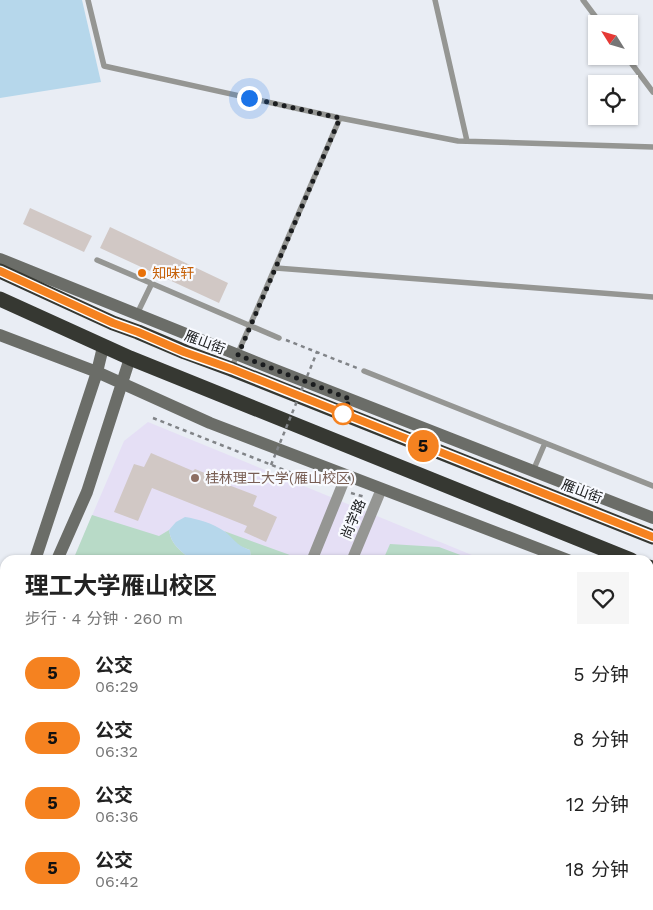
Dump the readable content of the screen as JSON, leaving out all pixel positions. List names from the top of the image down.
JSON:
{
  "streets": {
    "highway": ["雁山街"],
    "street": ["尚学路"]
  },
  "places": ["知味轩", "桂林理工大学(雁山校区)"],
  "lines": ["bus line 5"],
  "north": "top left",
  "page": {
    "on_map": "5",
    "heading": ["理工大学雁山校区", "步行 · 4 分钟 · 260 m"],
    "list": [
      {
        "mark": "5",
        "name": "公交",
        "note": "06:29",
        "value": "5 分钟"
      },
      {
        "mark": "5",
        "name": "公交",
        "note": "06:32",
        "value": "8 分钟"
      },
      {
        "mark": "5",
        "name": "公交",
        "note": "06:36",
        "value": "12 分钟"
      },
      {
        "mark": "5",
        "name": "公交",
        "note": "06:42",
        "value": "18 分钟"
      }
    ]
  }
}
